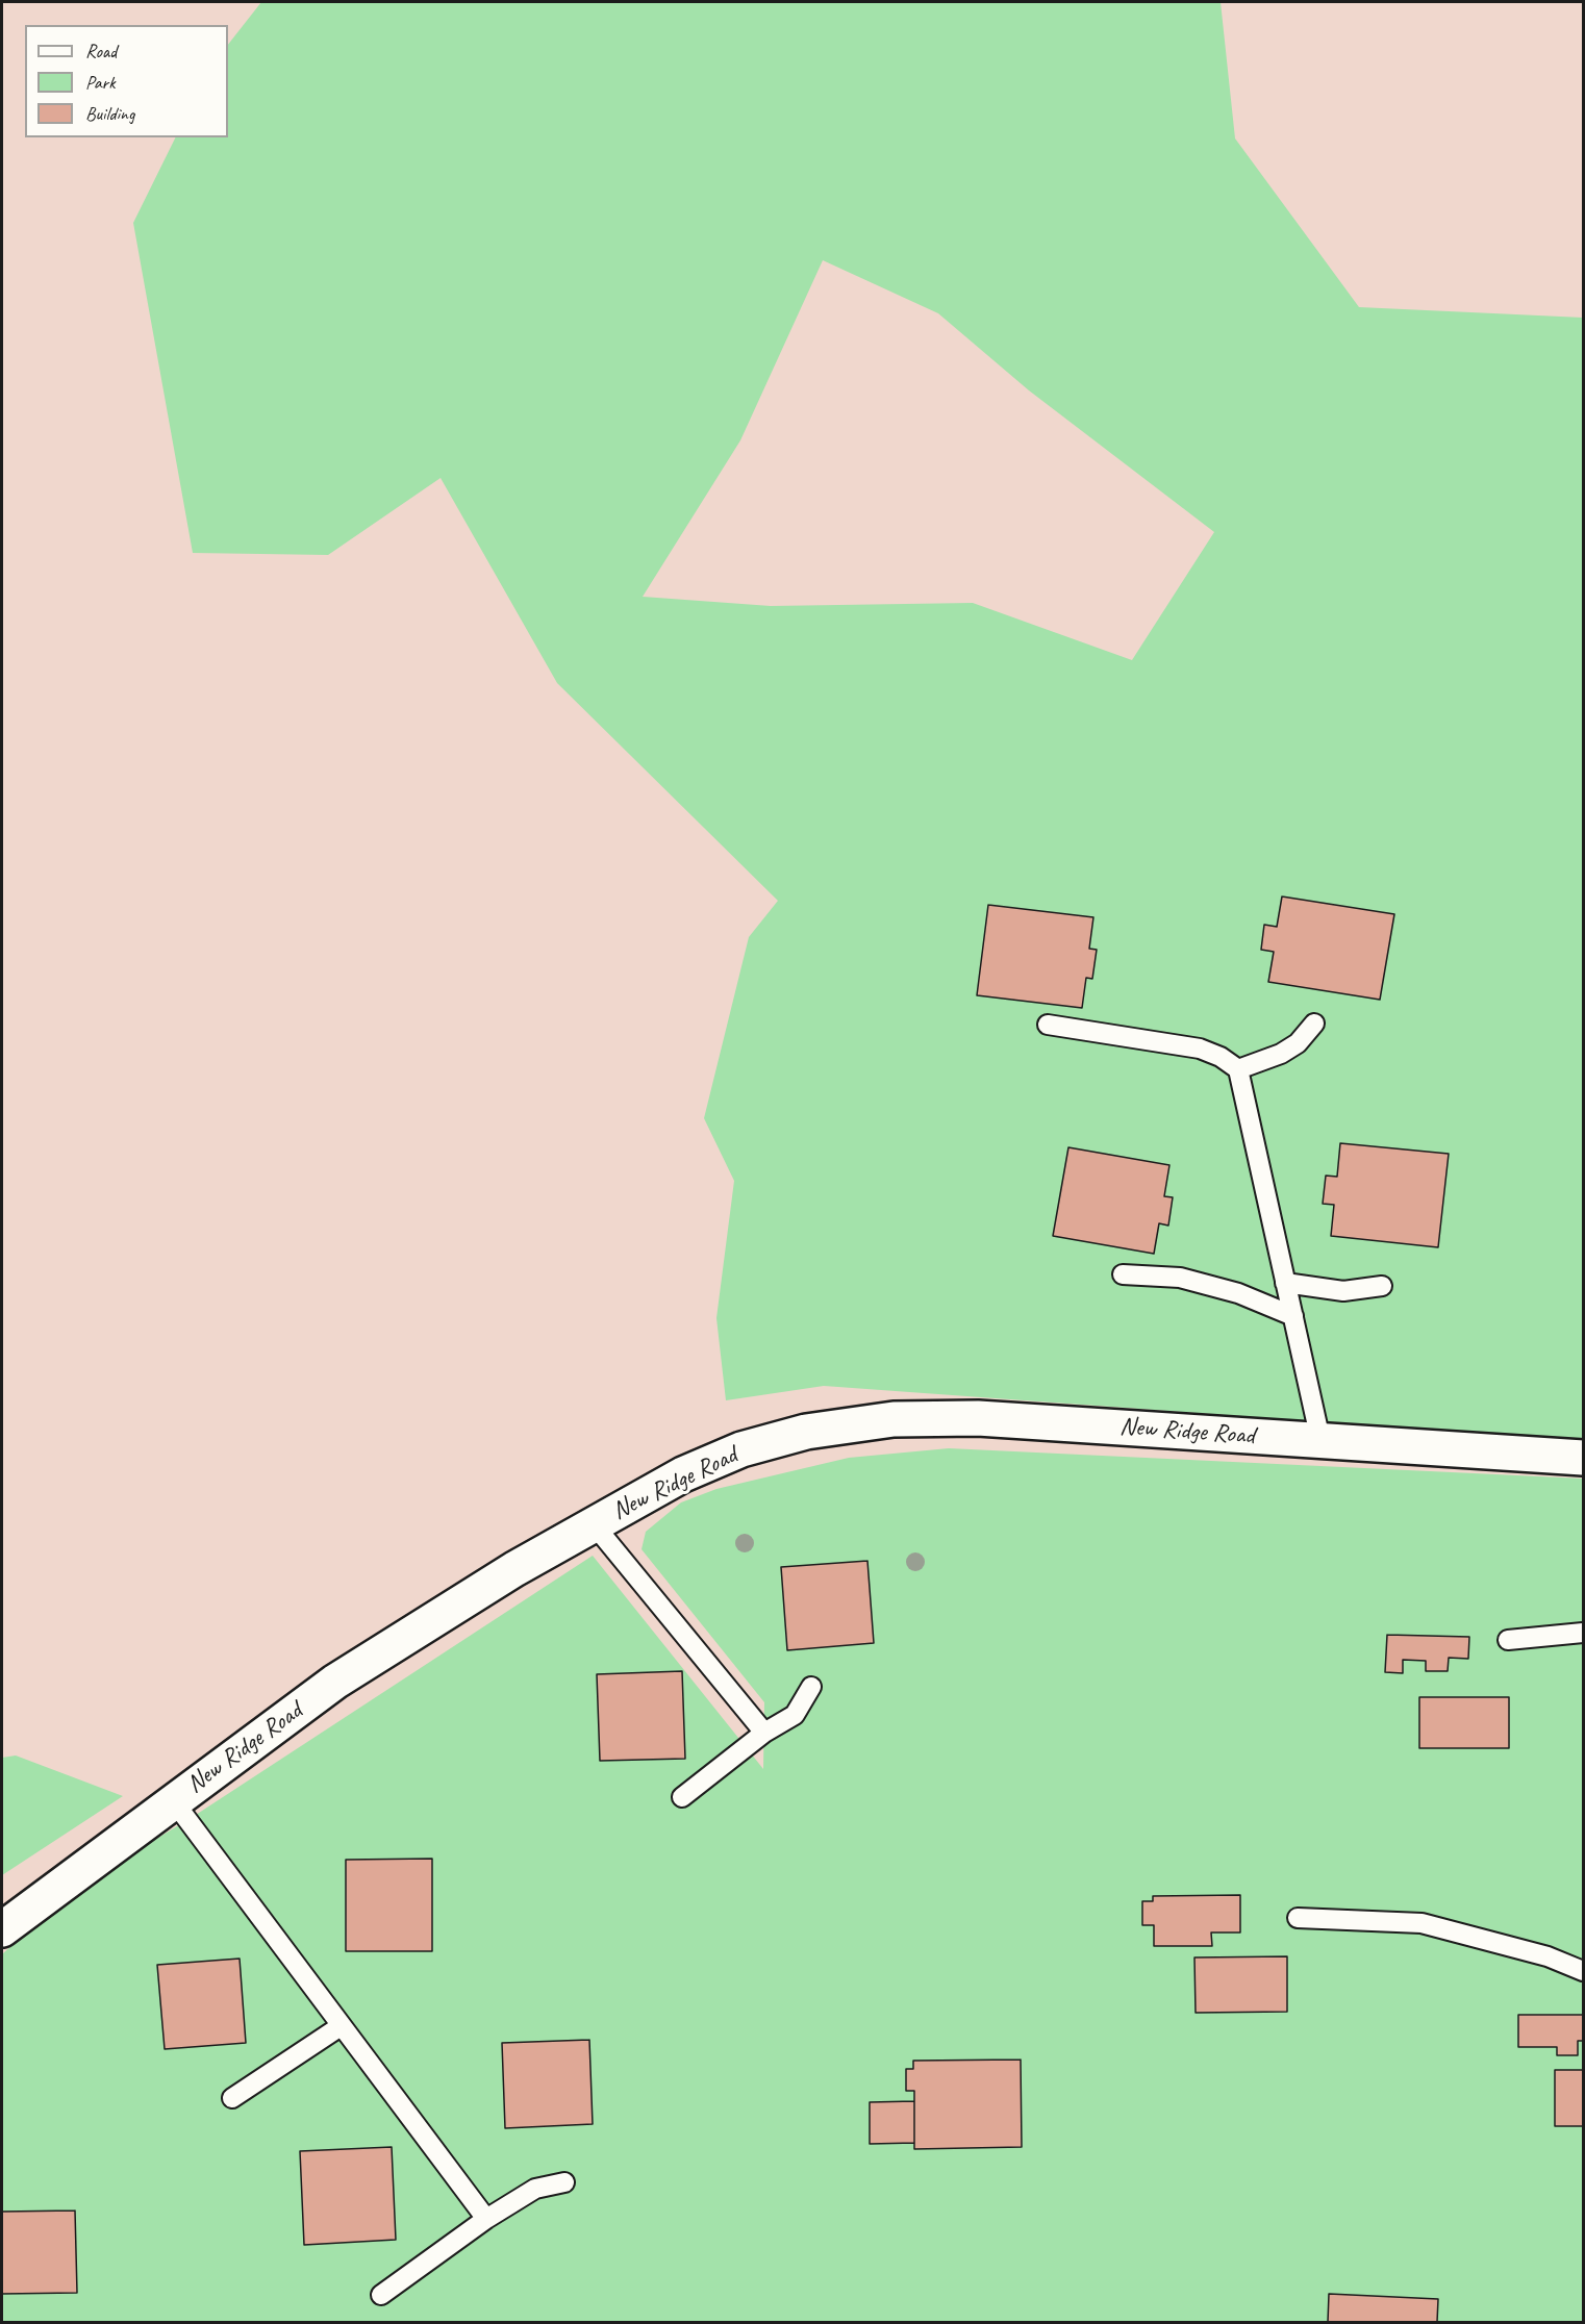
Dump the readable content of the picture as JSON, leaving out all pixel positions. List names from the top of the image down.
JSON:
{
  "streets": {
    "street": ["New Ridge Road"]
  },
  "legend": ["Road", "Park", "Building"]
}
